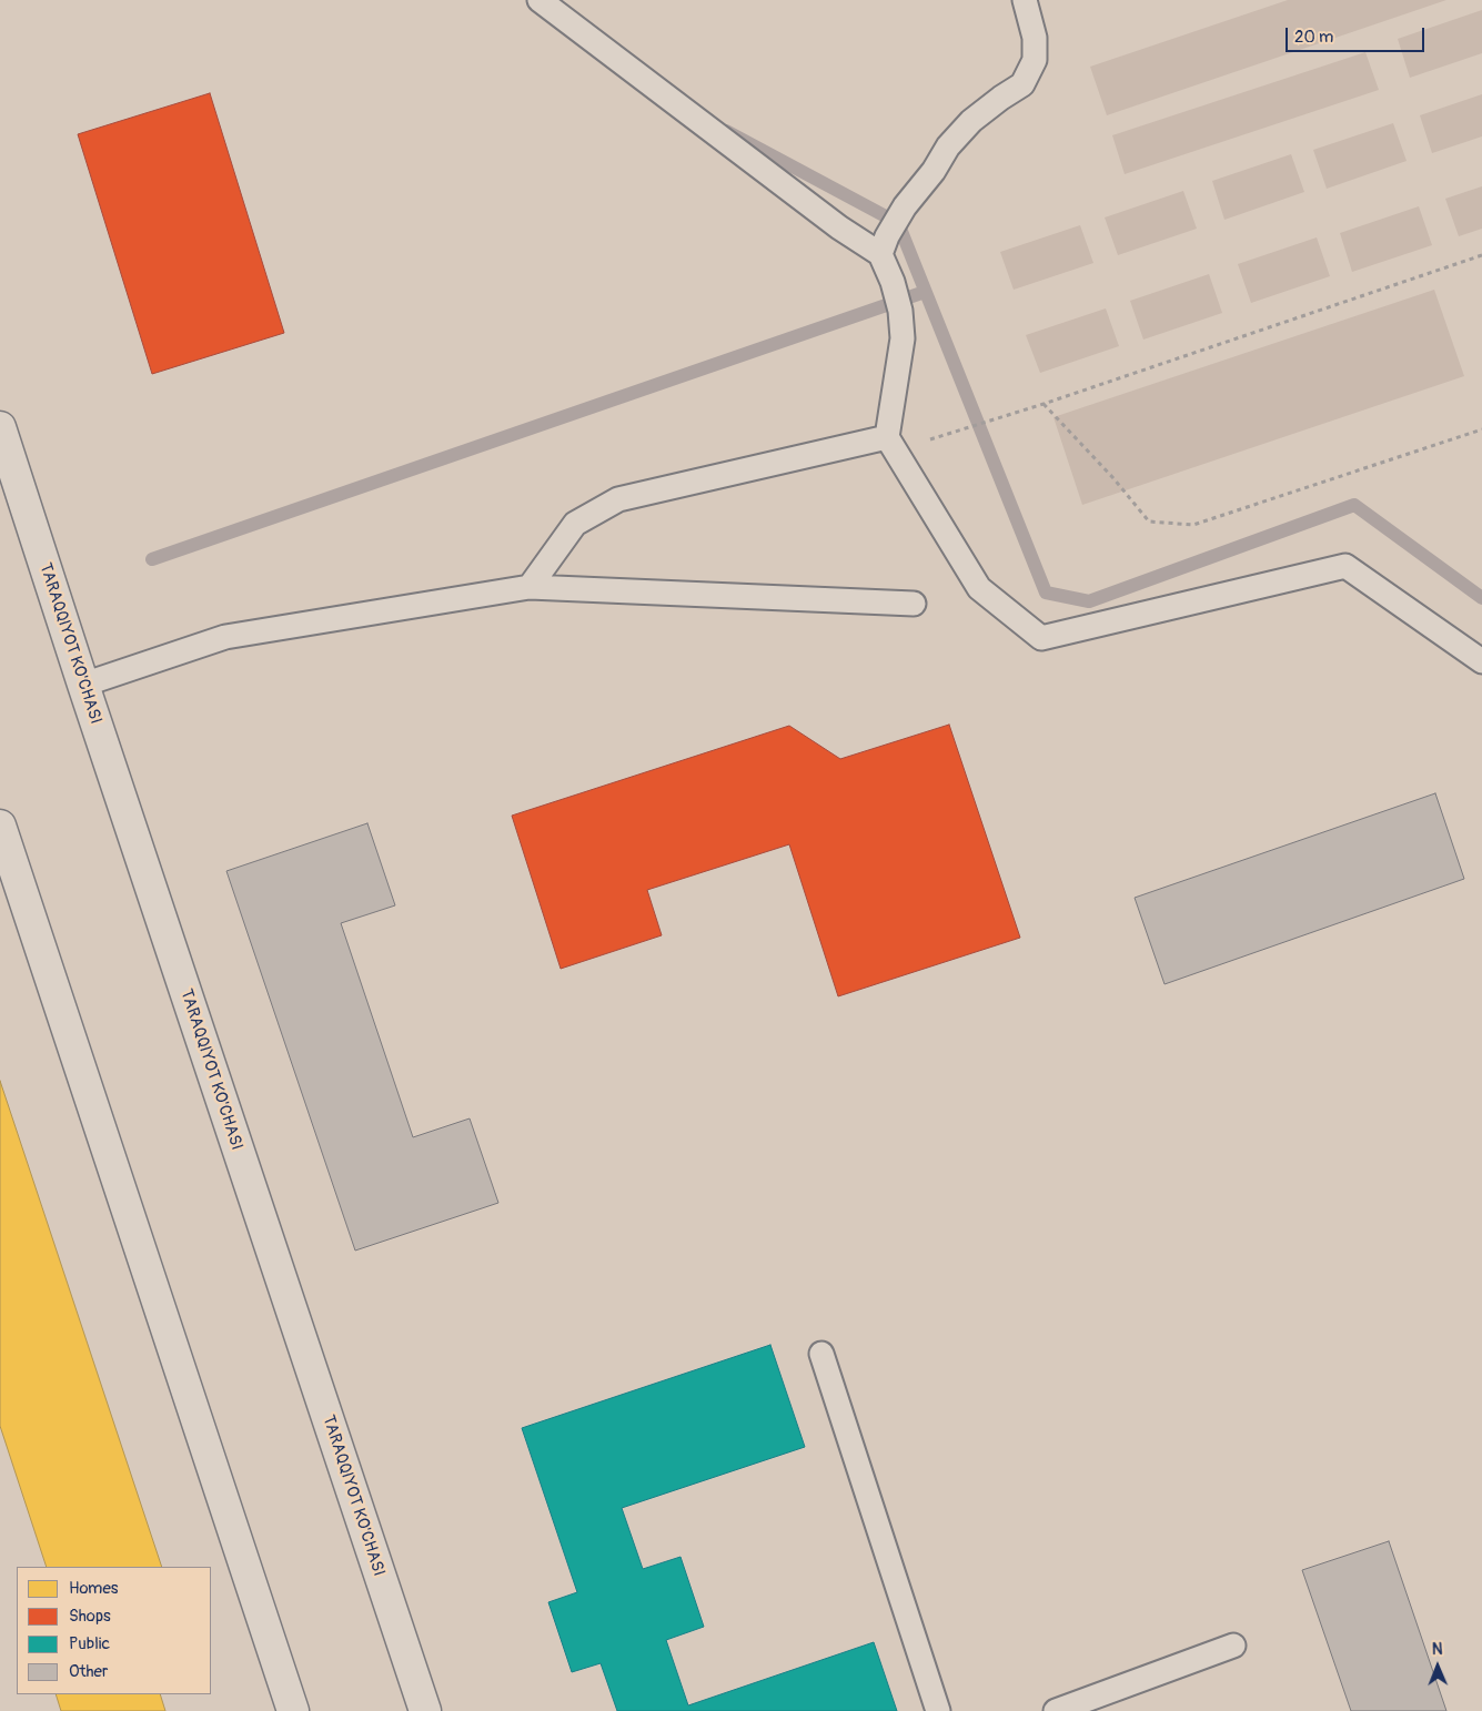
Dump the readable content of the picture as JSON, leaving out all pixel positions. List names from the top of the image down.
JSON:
{
  "streets": {
    "street": ["TARAQQIYOT KO'CHASI"]
  },
  "legend": [
    "Homes",
    "Shops",
    "Public",
    "Other"
  ],
  "scale_bar": "20 m",
  "north": "top"
}
